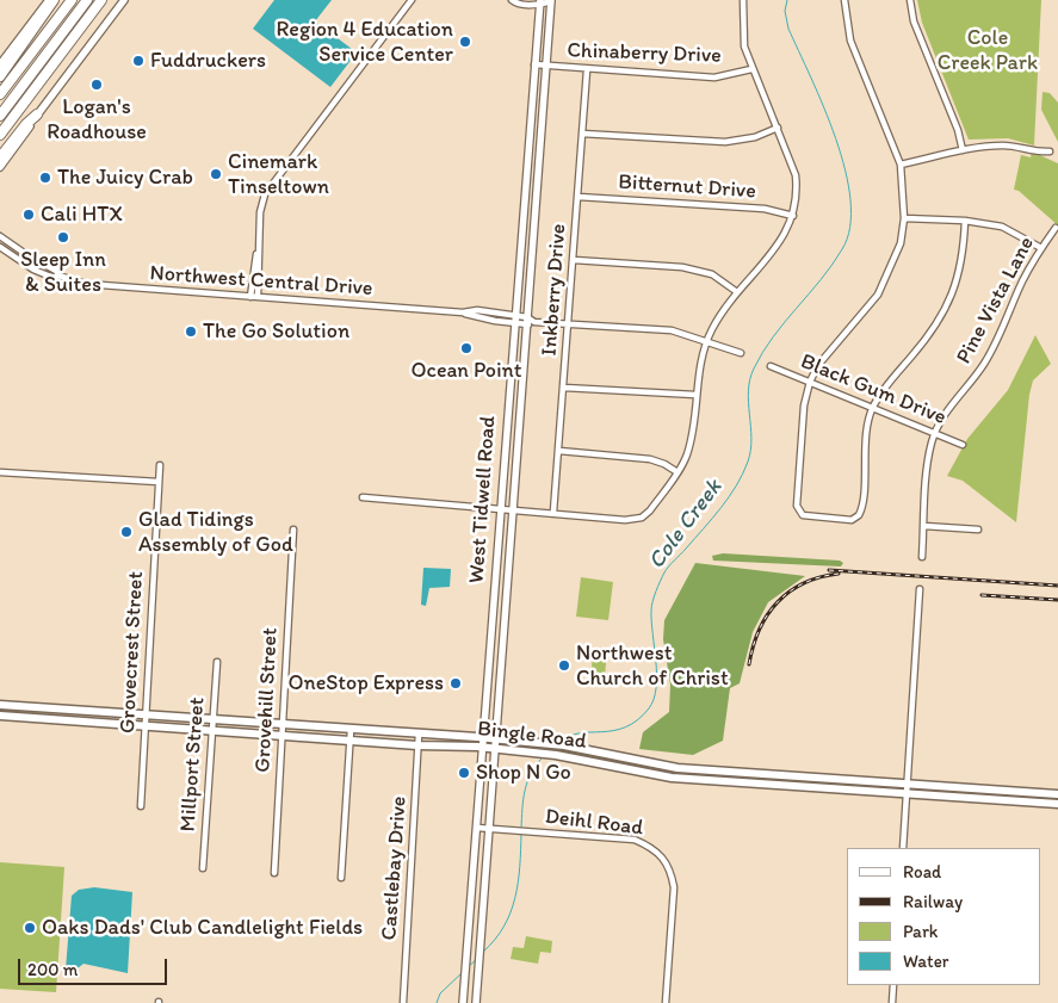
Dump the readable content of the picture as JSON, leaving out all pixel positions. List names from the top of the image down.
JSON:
{
  "streets": {
    "main road": ["West Tidwell Road", "Bingle Road"],
    "street": [
      "Chinaberry Drive",
      "Bitternut Drive",
      "Northwest Central Drive",
      "Inkberry Drive",
      "Pine Vista Lane",
      "Black Gum Drive",
      "Grovecrest Street",
      "Grovehill Street",
      "Millport Street",
      "Deihl Road",
      "Castlebay Drive"
    ]
  },
  "crossings": [
    ["Chinaberry Drive", "Inkberry Drive"],
    ["Chinaberry Drive", "West Tidwell Road"],
    ["Bitternut Drive", "Inkberry Drive"],
    ["Northwest Central Drive", "West Tidwell Road"],
    ["Pine Vista Lane", "Black Gum Drive"],
    ["West Tidwell Road", "Bingle Road"],
    ["West Tidwell Road", "Deihl Road"],
    ["Grovecrest Street", "Bingle Road"],
    ["Grovehill Street", "Bingle Road"],
    ["Bingle Road", "Millport Street"],
    ["Bingle Road", "Castlebay Drive"]
  ],
  "water": ["Cole Creek"],
  "parks": ["Cole Creek Park"],
  "places": [
    "Region 4 Education Service Center",
    "Fuddruckers",
    "Logan's Roadhouse",
    "Cinemark Tinseltown",
    "The Juicy Crab",
    "Cali HTX",
    "Sleep Inn & Suites",
    "The Go Solution",
    "Ocean Point",
    "Glad Tidings Assembly of God",
    "Northwest Church of Christ",
    "OneStop Express",
    "Shop N Go",
    "Oaks Dads' Club Candlelight Fields"
  ],
  "legend": [
    "Road",
    "Railway",
    "Park",
    "Water"
  ],
  "scale_bar": "200 m"
}
